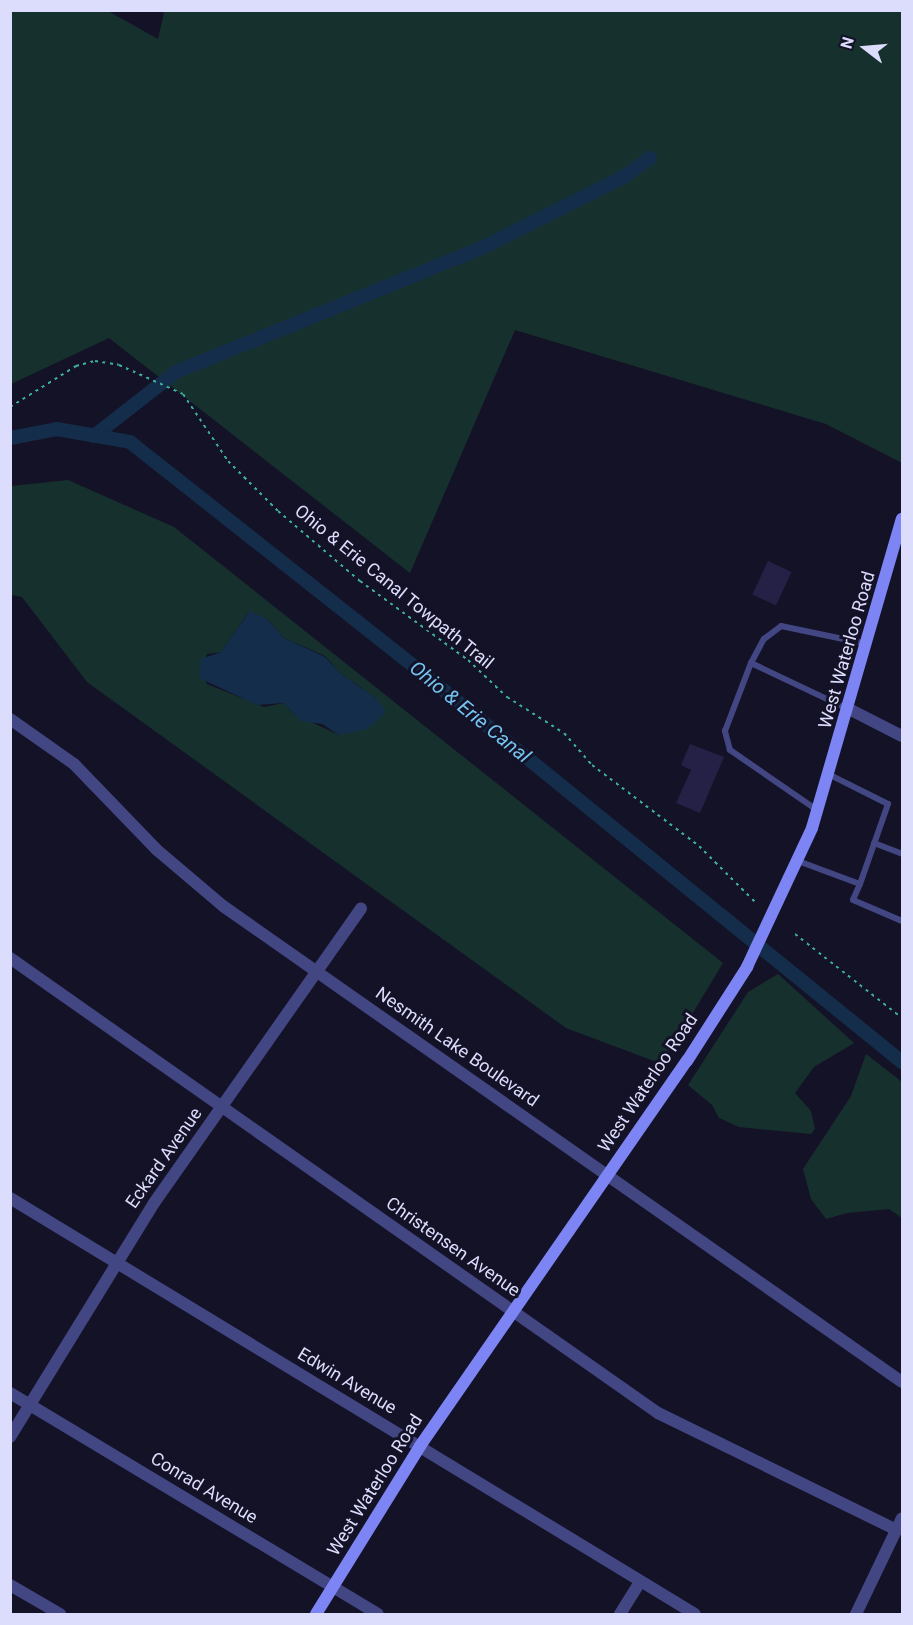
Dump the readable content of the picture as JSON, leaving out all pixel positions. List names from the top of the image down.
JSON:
{
  "streets": {
    "main road": ["West Waterloo Road"],
    "street": [
      "Nesmith Lake Boulevard",
      "Eckard Avenue",
      "Christensen Avenue",
      "Edwin Avenue",
      "Conrad Avenue"
    ],
    "path": ["Ohio & Erie Canal Towpath Trail"]
  },
  "crossings": [
    ["West Waterloo Road", "Nesmith Lake Boulevard"],
    ["West Waterloo Road", "Christensen Avenue"],
    ["West Waterloo Road", "Edwin Avenue"],
    ["West Waterloo Road", "Conrad Avenue"],
    ["Nesmith Lake Boulevard", "Eckard Avenue"],
    ["Eckard Avenue", "Christensen Avenue"],
    ["Eckard Avenue", "Edwin Avenue"],
    ["Eckard Avenue", "Conrad Avenue"]
  ],
  "water": ["Ohio & Erie Canal"],
  "north": "left"
}
